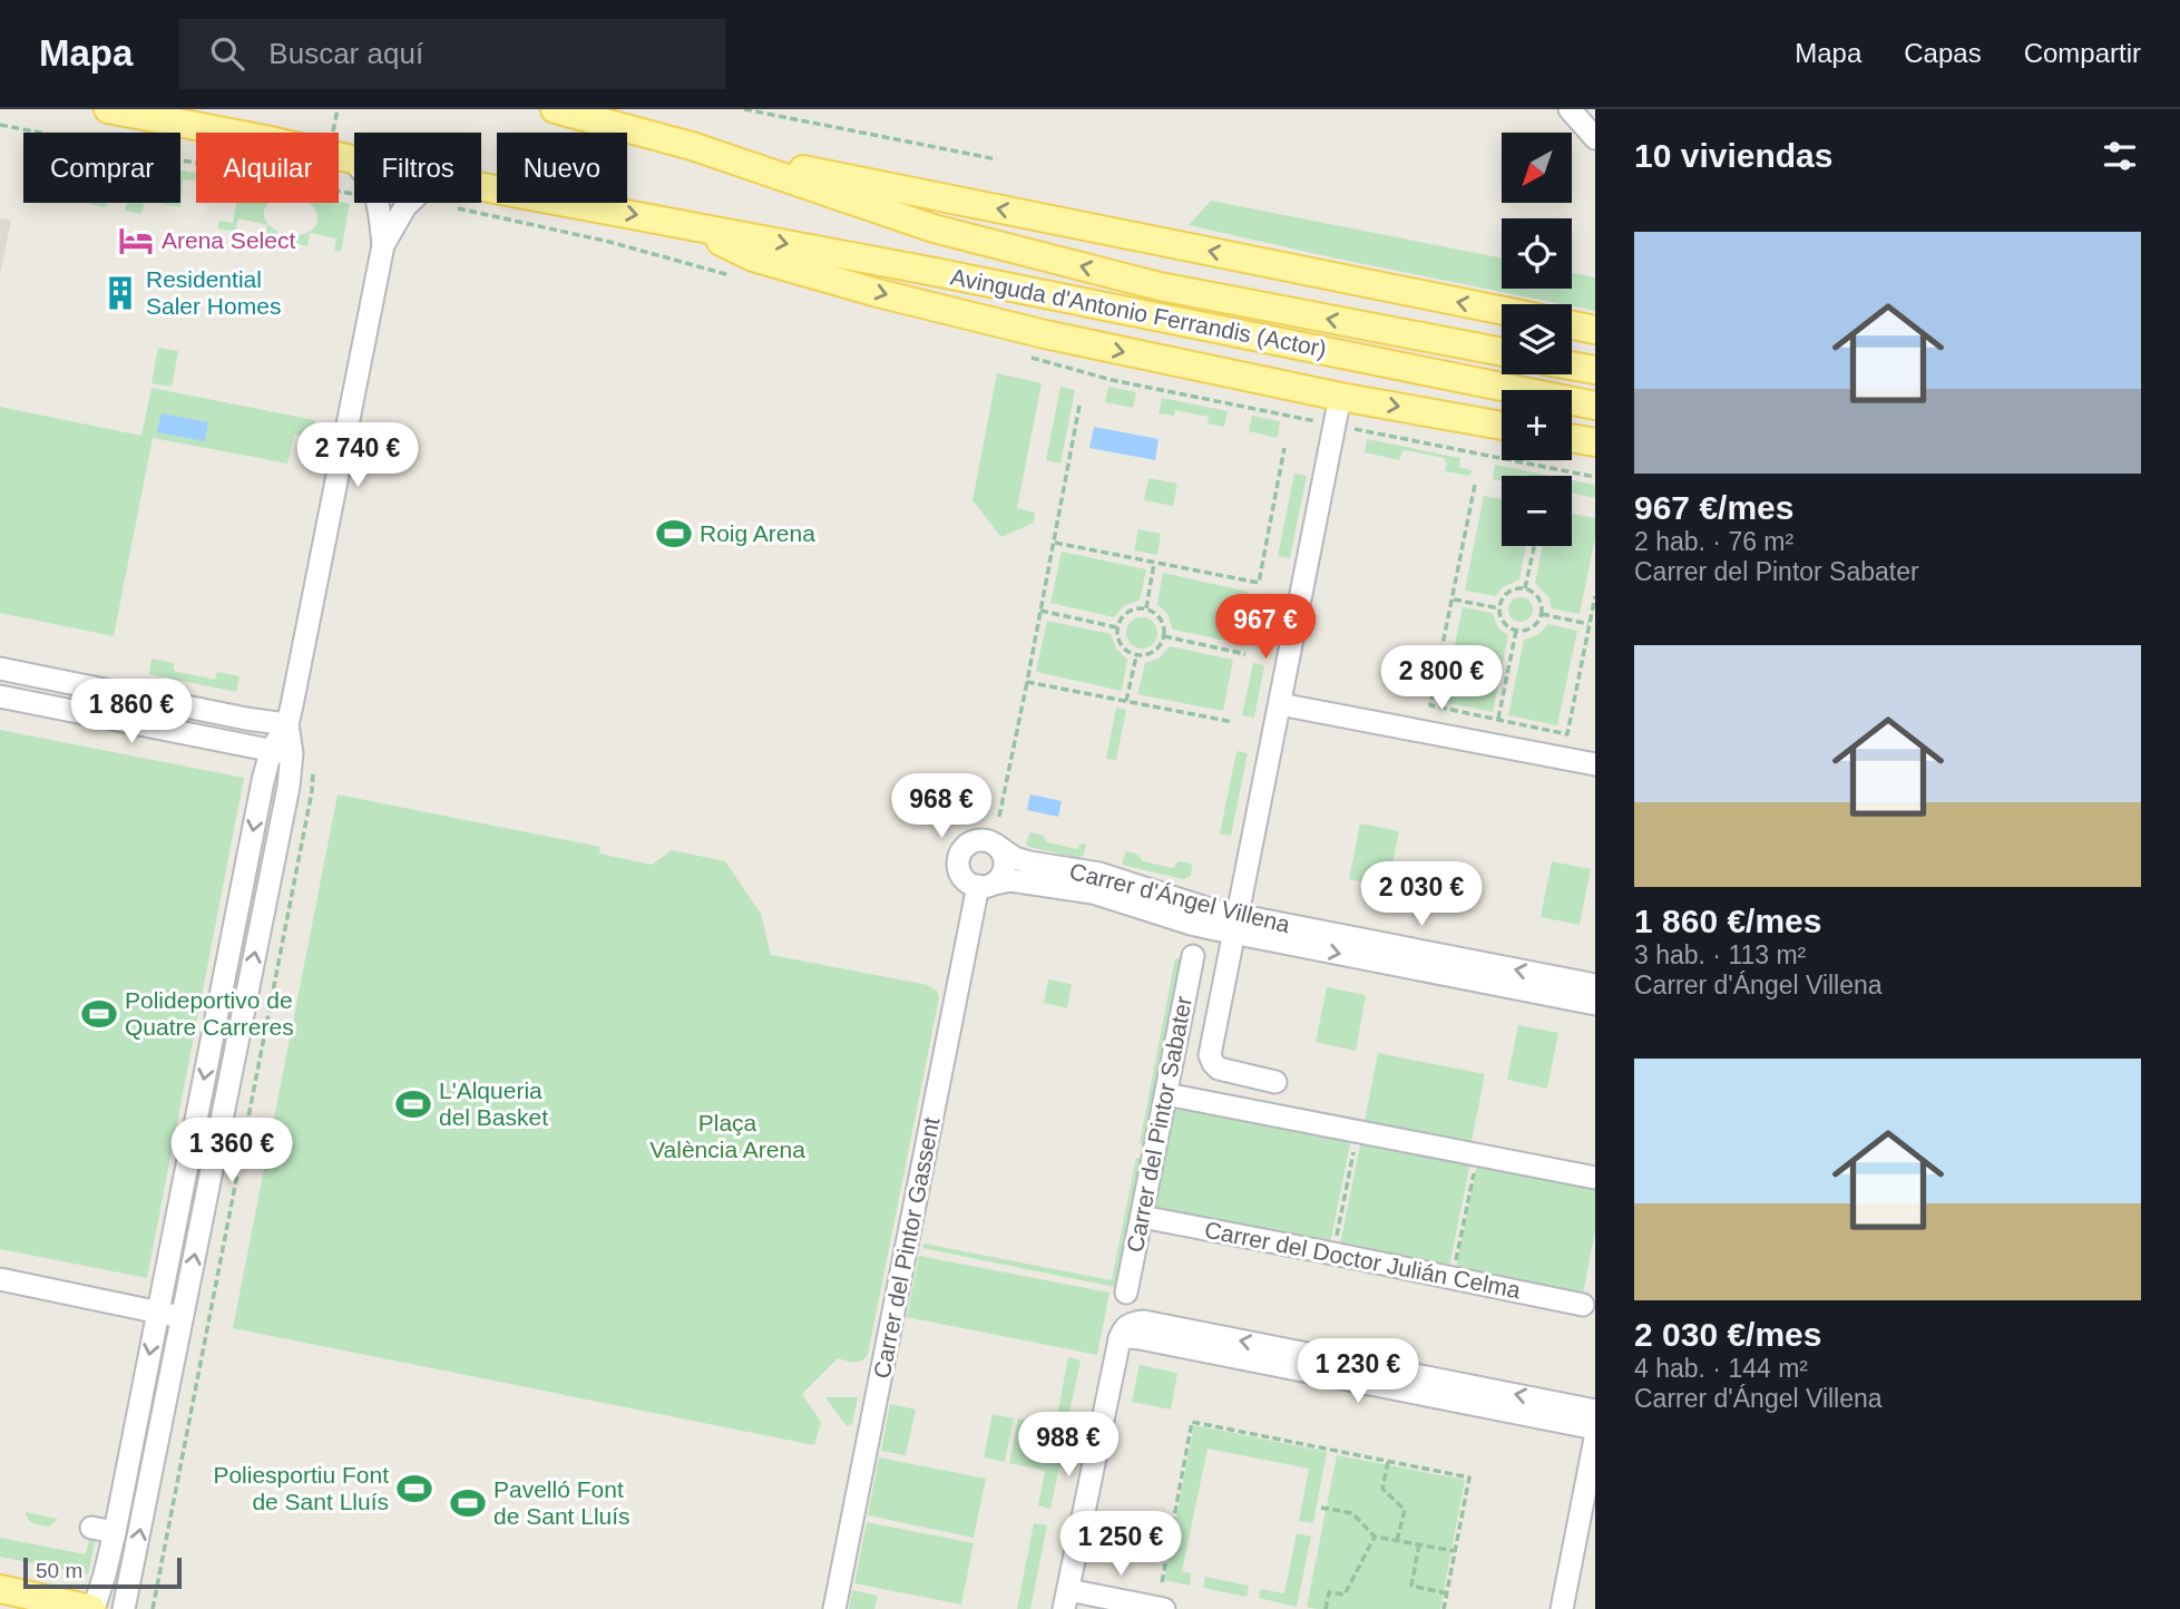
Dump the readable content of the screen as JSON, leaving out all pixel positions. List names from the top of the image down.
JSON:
{
  "streets": {
    "main road": ["Avinguda d'Antonio Ferrandis (Actor)"],
    "street": [
      "Carrer d'Ángel Villena",
      "Carrer del Pintor Sabater",
      "Carrer del Pintor Gassent",
      "Carrer del Doctor Julián Celma"
    ]
  },
  "crossings": [
    ["Carrer d'Ángel Villena", "Carrer del Pintor Gassent"],
    ["Carrer del Pintor Sabater", "Carrer del Doctor Julián Celma"]
  ],
  "parks": ["Plaça València Arena"],
  "places": {
    "hotel": ["Arena Select"],
    "building": ["Residential Saler Homes"],
    "sports": [
      "Roig Arena",
      "Polideportivo de Quatre Carreres",
      "L'Alqueria del Basket",
      "Poliesportiu Font de Sant Lluís",
      "Pavelló Font de Sant Lluís"
    ]
  },
  "scale_bar": "50 m",
  "north": "bottom left",
  "page": {
    "header": "Mapa",
    "search": "Buscar aquí",
    "nav": ["Mapa", "Capas", "Compartir"],
    "heading": "10 viviendas",
    "map_buttons": ["+", "−"],
    "chip": [
      "Comprar",
      "Alquilar",
      "Filtros",
      "Nuevo"
    ],
    "list": [
      {
        "name": "967 €/mes",
        "note": "2 hab. · 76 m² · Carrer del Pintor Sabater"
      },
      {
        "name": "1 860 €/mes",
        "note": "3 hab. · 113 m² · Carrer d'Ángel Villena"
      },
      {
        "name": "2 030 €/mes",
        "note": "4 hab. · 144 m² · Carrer d'Ángel Villena"
      }
    ],
    "price": [
      "2 740 €",
      "967 €",
      "2 800 €",
      "1 860 €",
      "968 €",
      "2 030 €",
      "1 360 €",
      "1 230 €",
      "988 €",
      "1 250 €"
    ],
    "scale": "50 m"
  }
}
